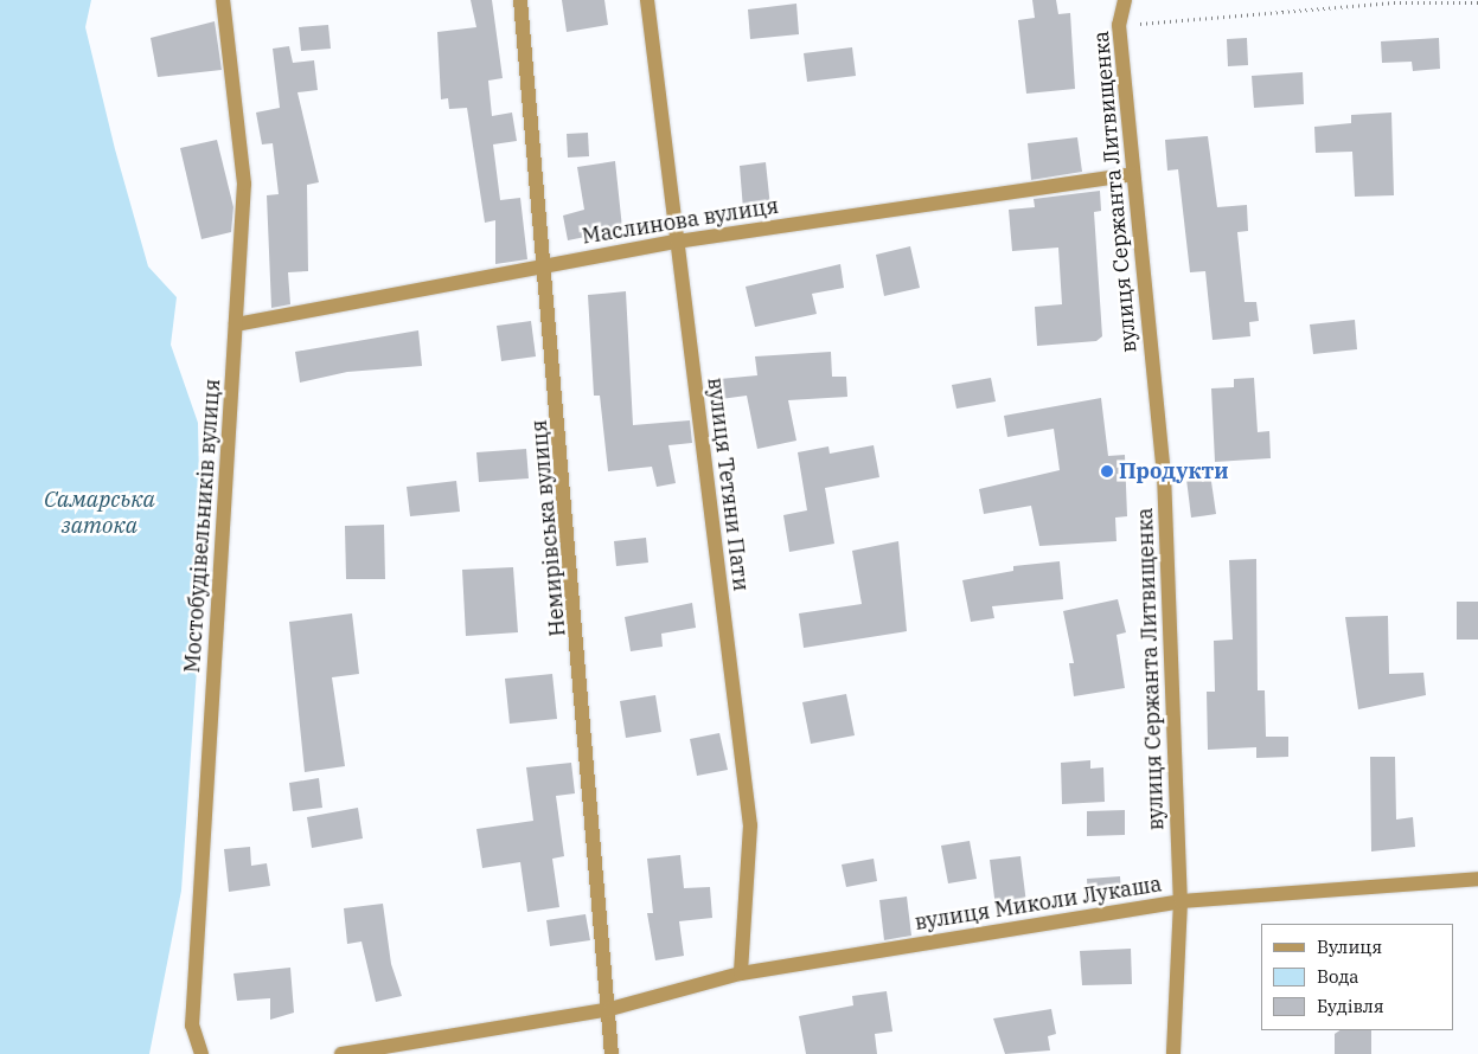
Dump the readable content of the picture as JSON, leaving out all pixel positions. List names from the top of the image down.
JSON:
{
  "streets": {
    "street": [
      "вулиця Сержанта Литвищенка",
      "Маслинова вулиця",
      "вулиця Тетяни Пати",
      "Мостобудівельників вулиця",
      "Немирівська вулиця",
      "вулиця Миколи Лукаша"
    ]
  },
  "crossings": [
    ["вулиця Сержанта Литвищенка", "Маслинова вулиця"],
    ["вулиця Сержанта Литвищенка", "вулиця Миколи Лукаша"],
    ["Маслинова вулиця", "вулиця Тетяни Пати"],
    ["Маслинова вулиця", "Мостобудівельників вулиця"],
    ["Маслинова вулиця", "Немирівська вулиця"],
    ["вулиця Тетяни Пати", "вулиця Миколи Лукаша"],
    ["Немирівська вулиця", "вулиця Миколи Лукаша"]
  ],
  "water": ["Самарська затока"],
  "places": ["Продукти"],
  "legend": ["Вулиця", "Вода", "Будівля"]
}
